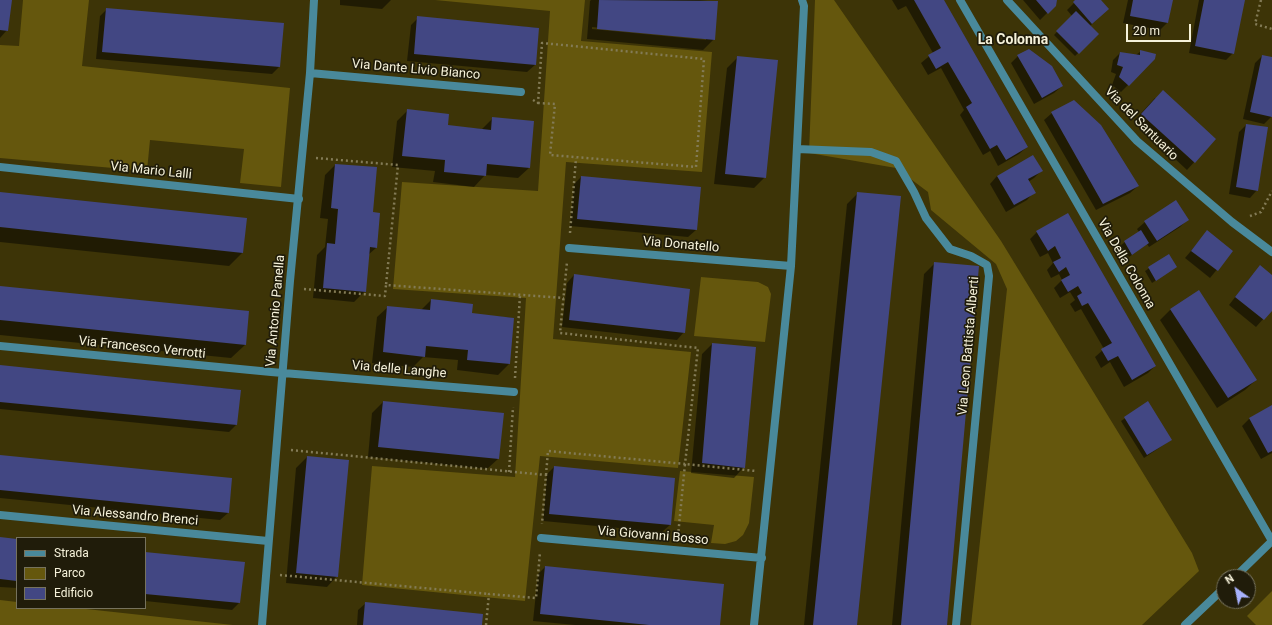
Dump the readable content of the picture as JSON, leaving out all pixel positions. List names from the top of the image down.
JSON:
{
  "streets": {
    "street": [
      "Via Dante Livio Bianco",
      "Via del Santuario",
      "Via Mario Lalli",
      "Via Donatello",
      "Via Della Colonna",
      "Via Antonio Panella",
      "Via Leon Battista Alberti",
      "Via Francesco Verrotti",
      "Via delle Langhe",
      "Via Alessandro Brenci",
      "Via Giovanni Bosso"
    ]
  },
  "crossings": [
    ["Via Dante Livio Bianco", "Via Antonio Panella"],
    ["Via Mario Lalli", "Via Antonio Panella"],
    ["Via Antonio Panella", "Via Francesco Verrotti"],
    ["Via Antonio Panella", "Via delle Langhe"],
    ["Via Antonio Panella", "Via Alessandro Brenci"],
    ["Via Francesco Verrotti", "Via delle Langhe"]
  ],
  "districts": ["La Colonna"],
  "legend": ["Strada", "Parco", "Edificio"],
  "scale_bar": "20 m",
  "north": "top left"
}
